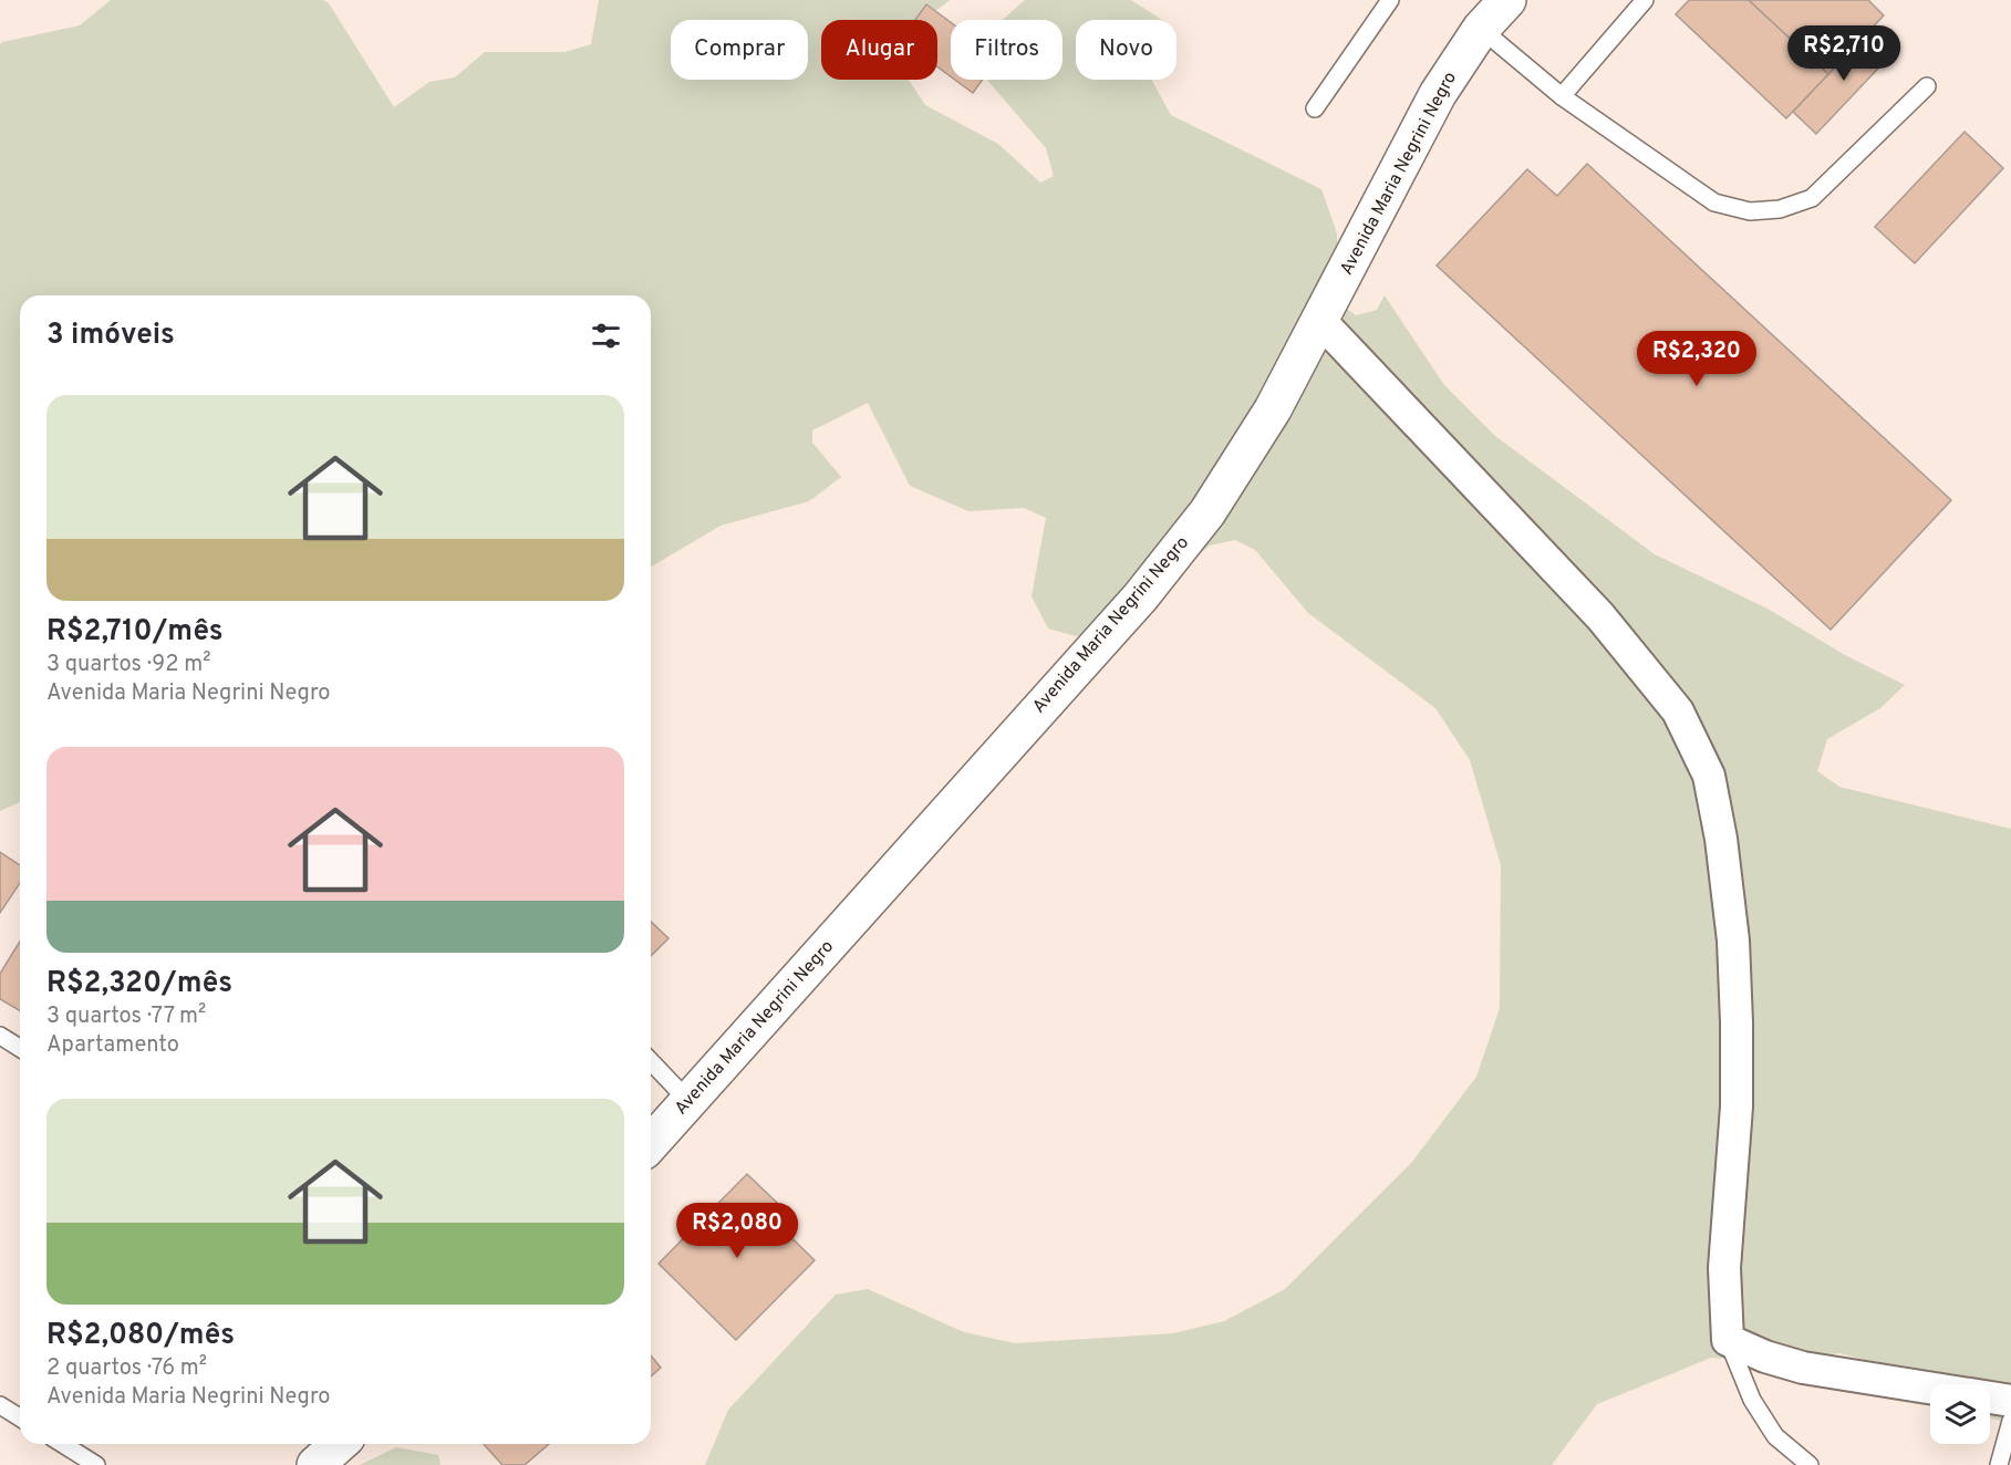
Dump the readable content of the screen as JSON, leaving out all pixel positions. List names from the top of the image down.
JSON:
{
  "streets": {
    "street": ["Avenida Maria Negrini Negro"]
  },
  "page": {
    "chip": [
      "Comprar",
      "Alugar",
      "Filtros",
      "Novo"
    ],
    "price": ["R$2,710", "R$2,320", "R$2,080"],
    "heading": "3 imóveis",
    "list": [
      {
        "name": "R$2,710/mês",
        "note": "3 quartos · 92 m² · Avenida Maria Negrini Negro"
      },
      {
        "name": "R$2,320/mês",
        "note": "3 quartos · 77 m² · Apartamento"
      },
      {
        "name": "R$2,080/mês",
        "note": "2 quartos · 76 m² · Avenida Maria Negrini Negro"
      }
    ]
  }
}
